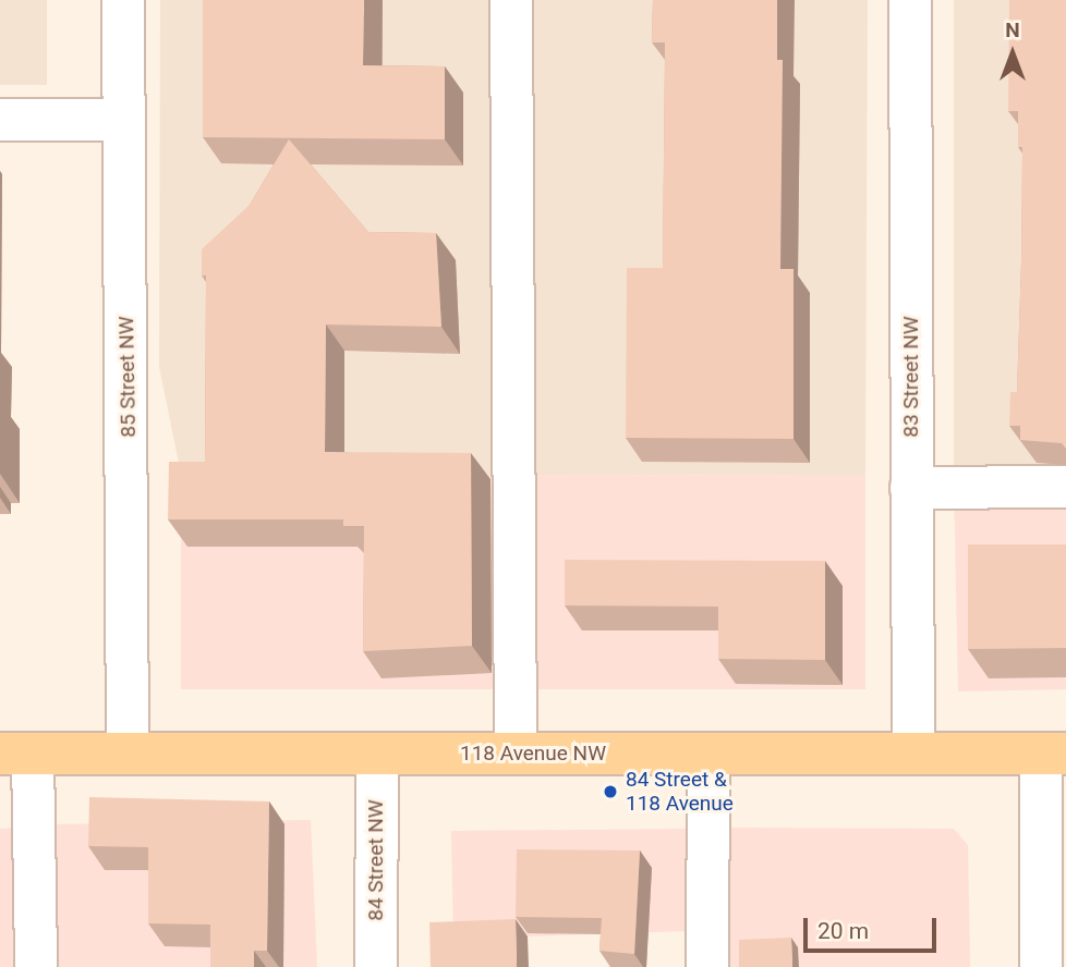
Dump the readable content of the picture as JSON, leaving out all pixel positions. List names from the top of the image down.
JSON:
{
  "streets": {
    "main road": ["118 Avenue NW"],
    "street": ["85 Street NW", "83 Street NW", "84 Street NW"]
  },
  "crossings": [
    ["85 Street NW", "118 Avenue NW"],
    ["83 Street NW", "118 Avenue NW"],
    ["118 Avenue NW", "84 Street NW"]
  ],
  "places": ["84 Street & 118 Avenue"],
  "scale_bar": "20 m",
  "north": "top"
}
